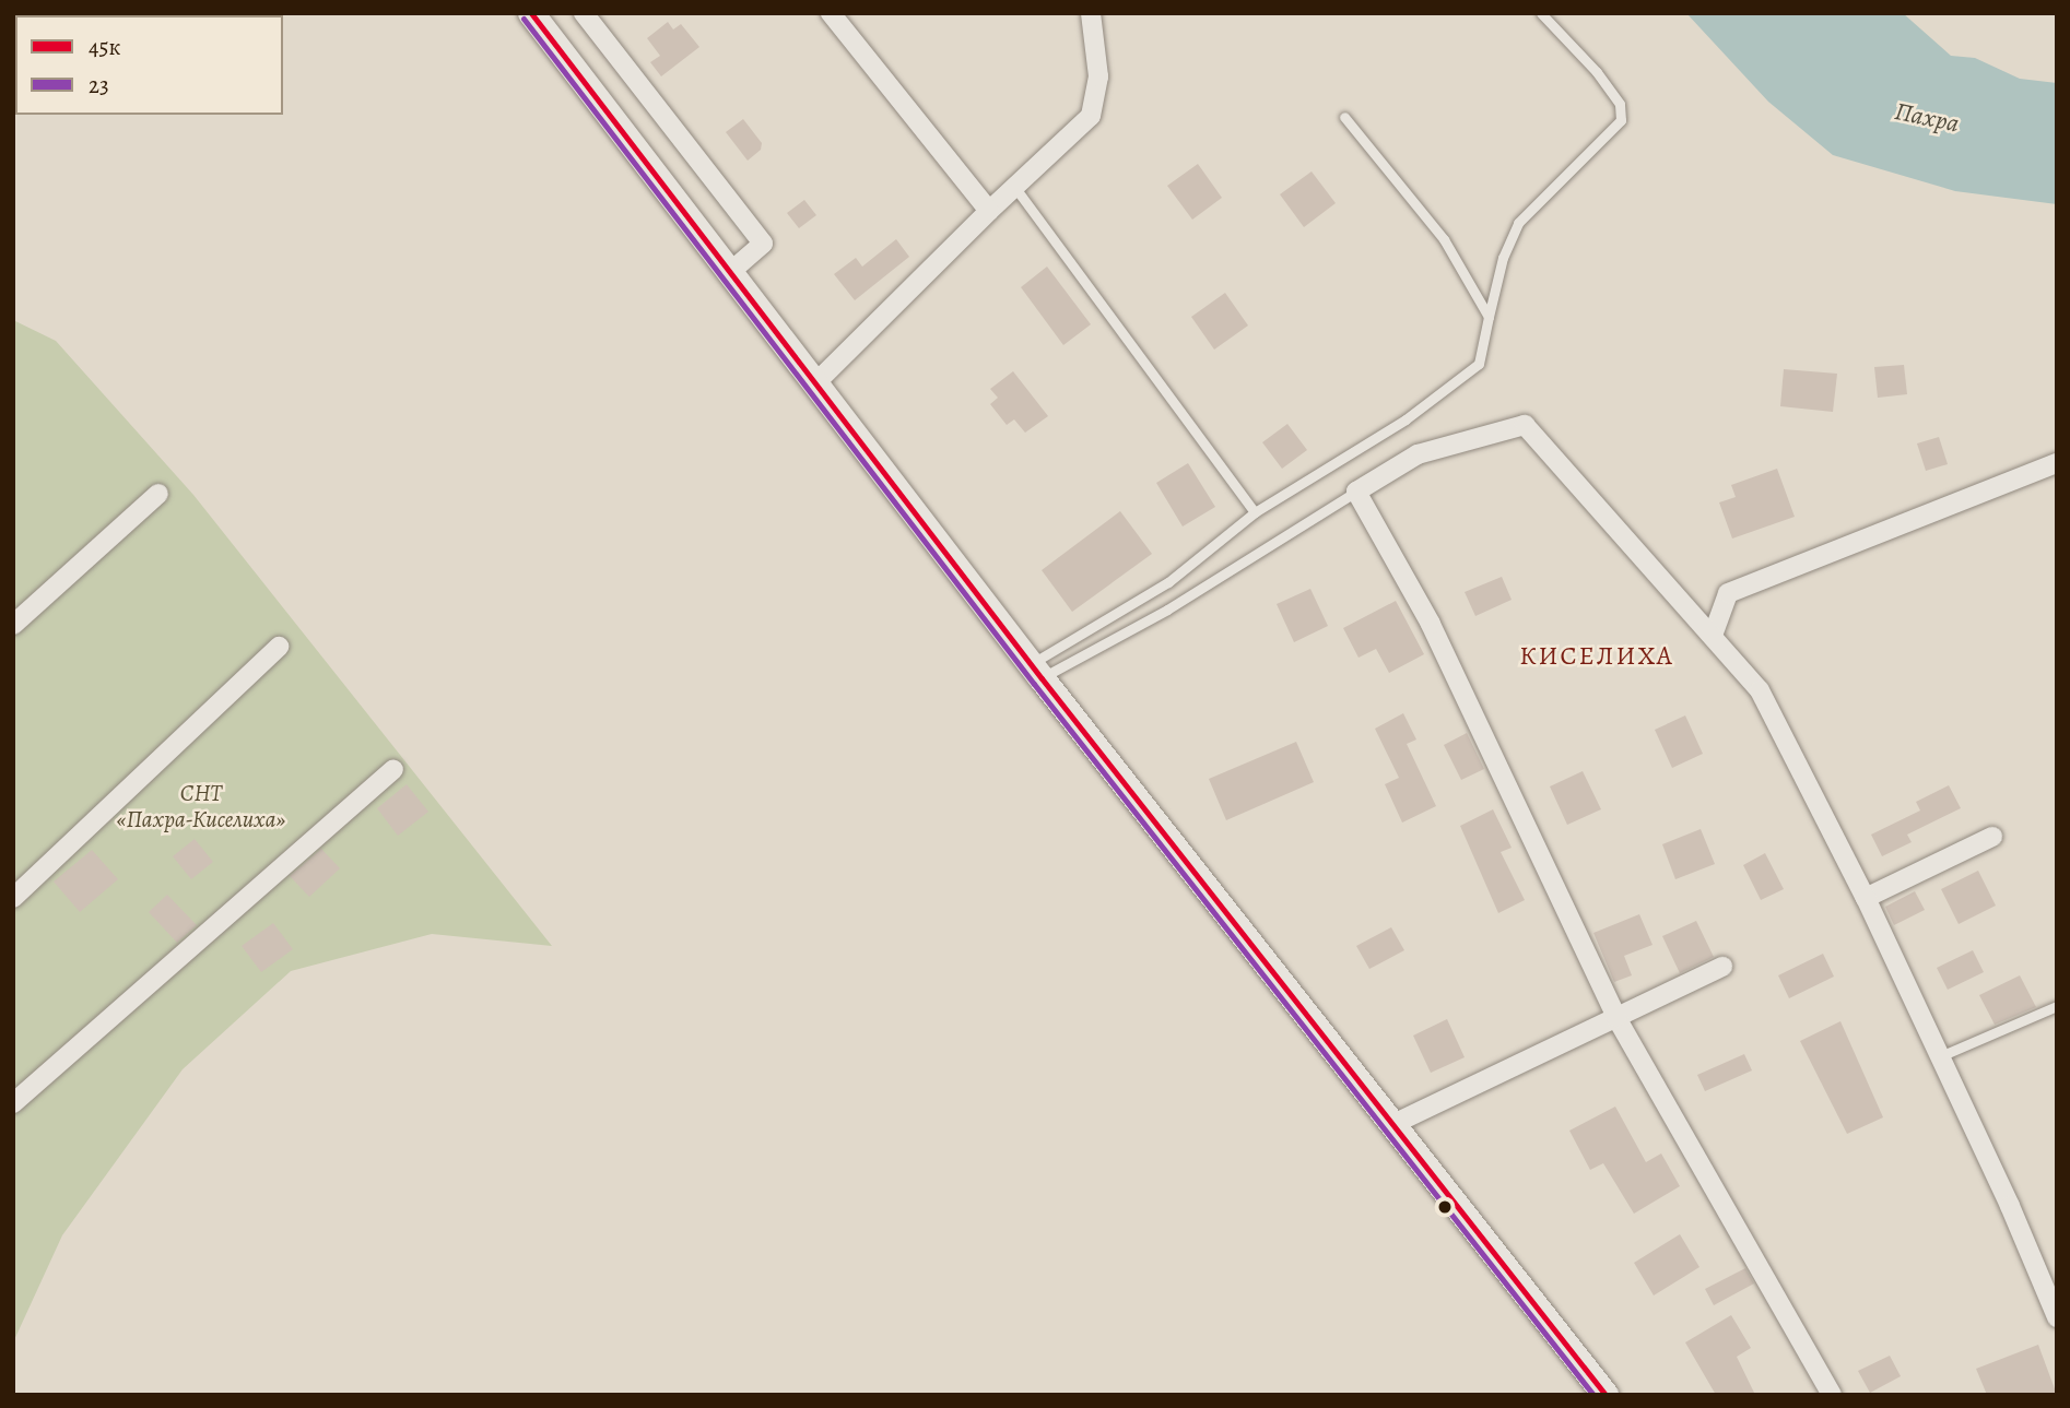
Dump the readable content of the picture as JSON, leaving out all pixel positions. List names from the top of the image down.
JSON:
{
  "districts": ["КИСЕЛИХА"],
  "water": ["Пахра"],
  "parks": ["СНТ «Пахра-Киселиха»"],
  "lines": ["transit line 45к", "transit line 23"],
  "legend": ["45к", "23"]
}
